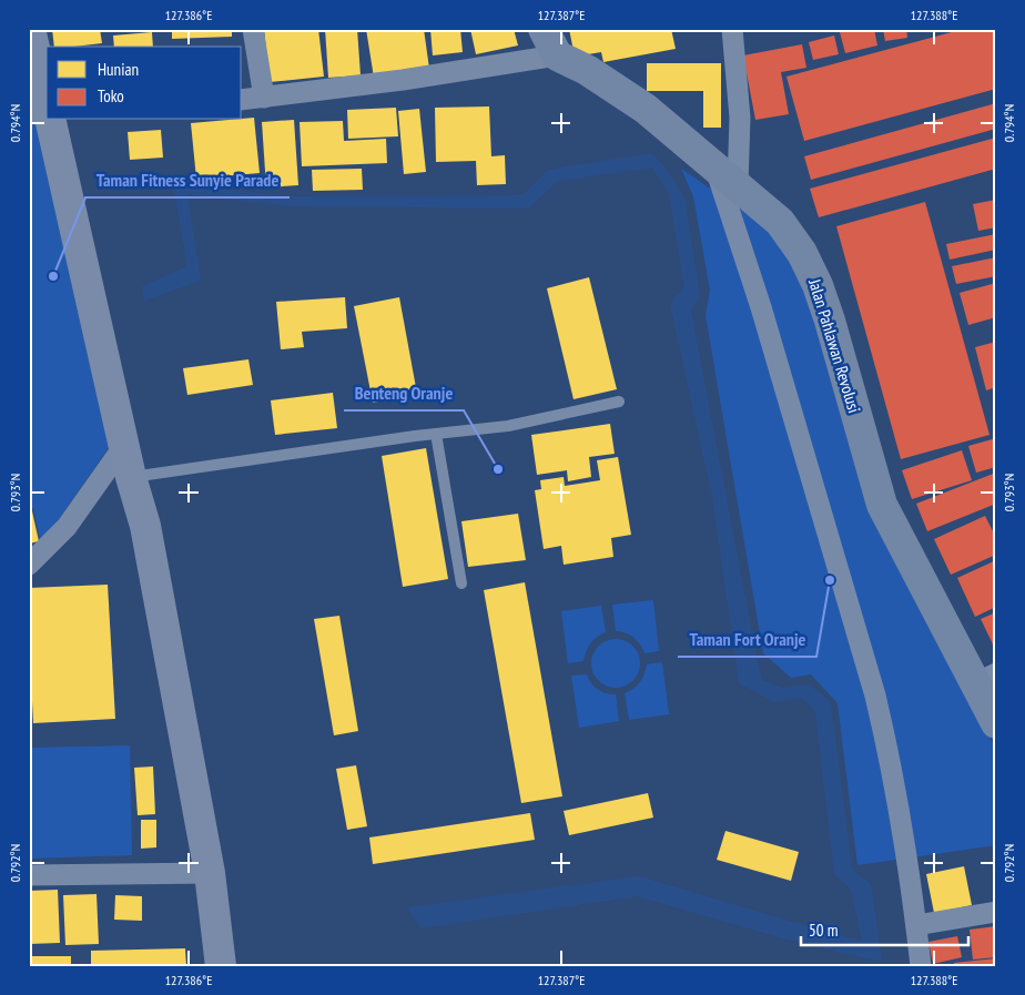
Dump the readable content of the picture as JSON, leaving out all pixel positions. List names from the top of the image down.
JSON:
{
  "streets": {
    "street": ["Jalan Pahlawan Revolusi"]
  },
  "places": ["Taman Fitness Sunyie Parade", "Benteng Oranje", "Taman Fort Oranje"],
  "legend": ["Hunian", "Toko"],
  "scale_bar": "50 m",
  "coordinates": [
    "127.386°E",
    "127.387°E",
    "127.388°E",
    "0.794°N",
    "0.793°N",
    "0.792°N"
  ]
}
